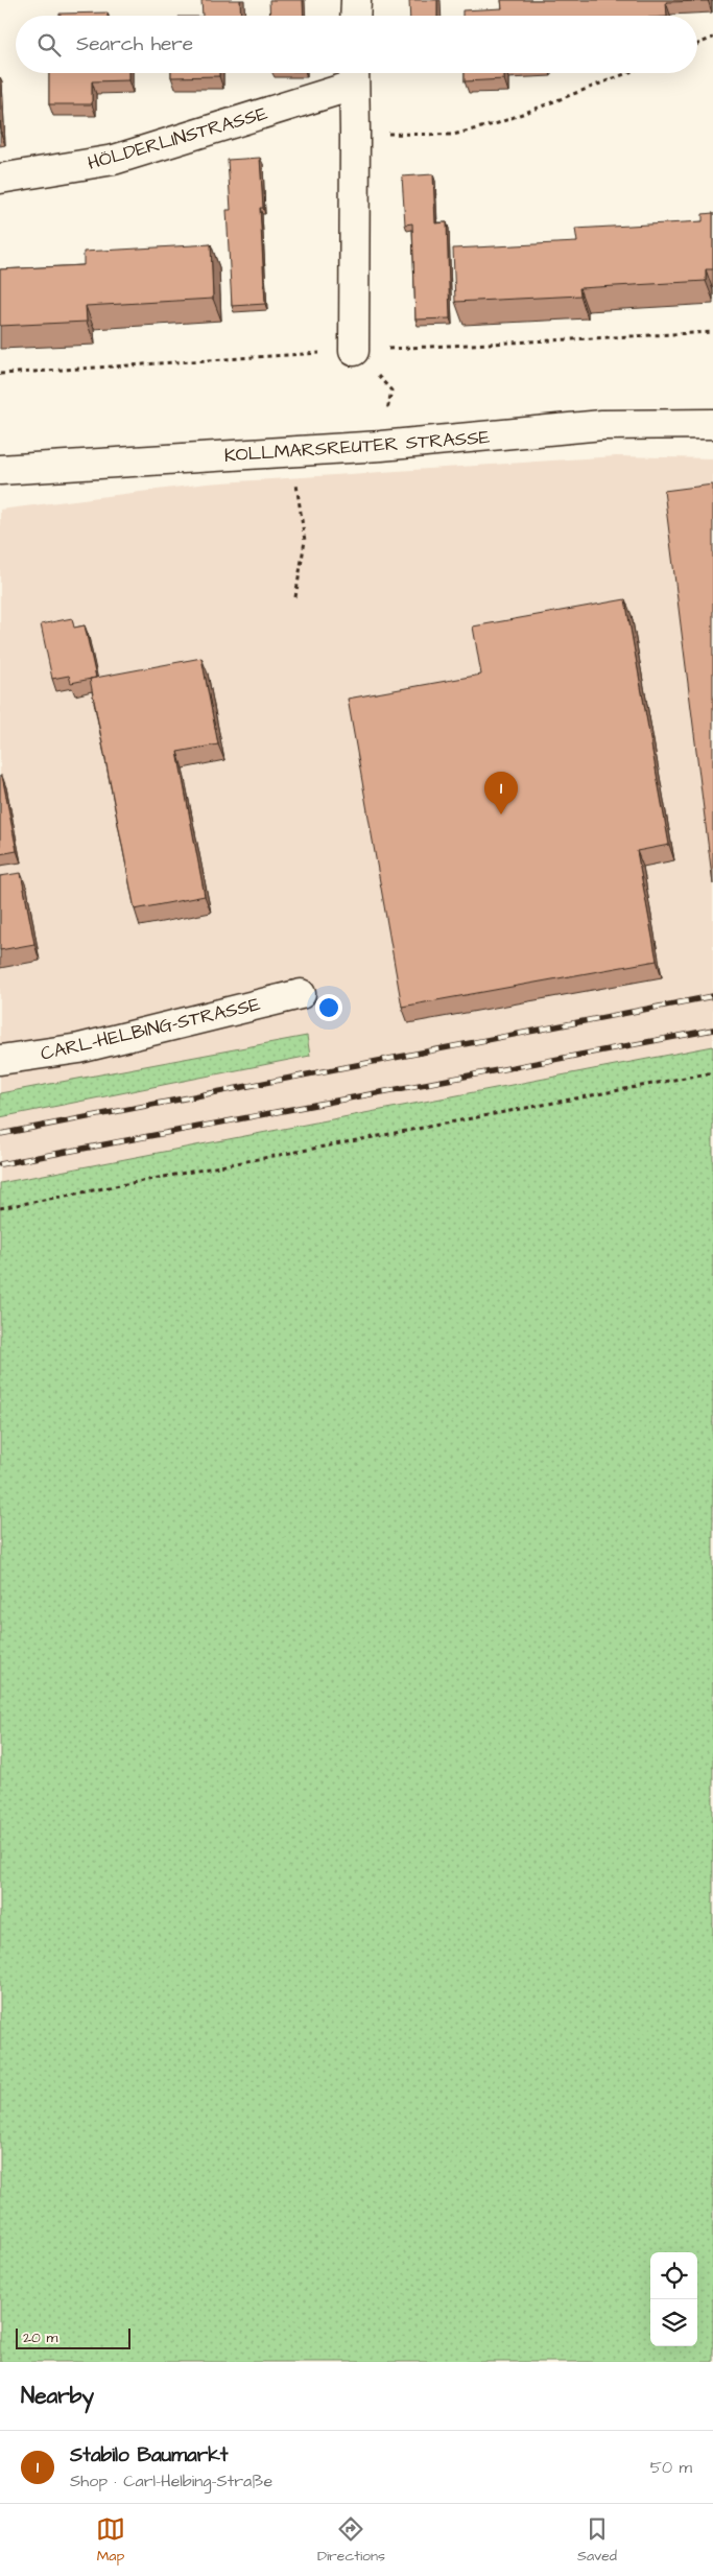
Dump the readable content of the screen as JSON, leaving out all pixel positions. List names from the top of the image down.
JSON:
{
  "streets": {
    "street": ["HÖLDERLINSTRASSE", "KOLLMARSREUTER STRASSE", "CARL-HELBING-STRASSE"]
  },
  "scale_bar": "20 m",
  "page": {
    "search": "Search here",
    "pins": "1",
    "scale": "20 m",
    "heading": "Nearby",
    "list": [
      {
        "mark": "1",
        "name": "Stabilo Baumarkt",
        "note": "Shop · Carl-Helbing-Straße",
        "value": "50 m"
      }
    ],
    "nav": ["Map", "Directions", "Saved"]
  }
}
